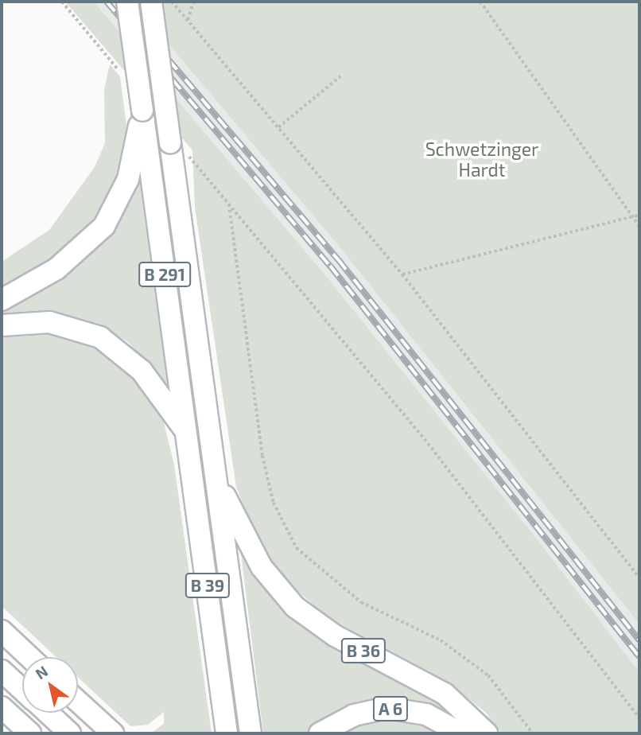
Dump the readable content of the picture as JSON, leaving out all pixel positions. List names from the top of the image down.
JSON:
{
  "streets": {
    "highway": [
      "B 291",
      "B 39",
      "B 36",
      "A 6"
    ]
  },
  "crossings": [
    ["B 291", "B 39"],
    ["B 291", "B 36"]
  ],
  "parks": ["Schwetzinger Hardt"],
  "north": "top left"
}
